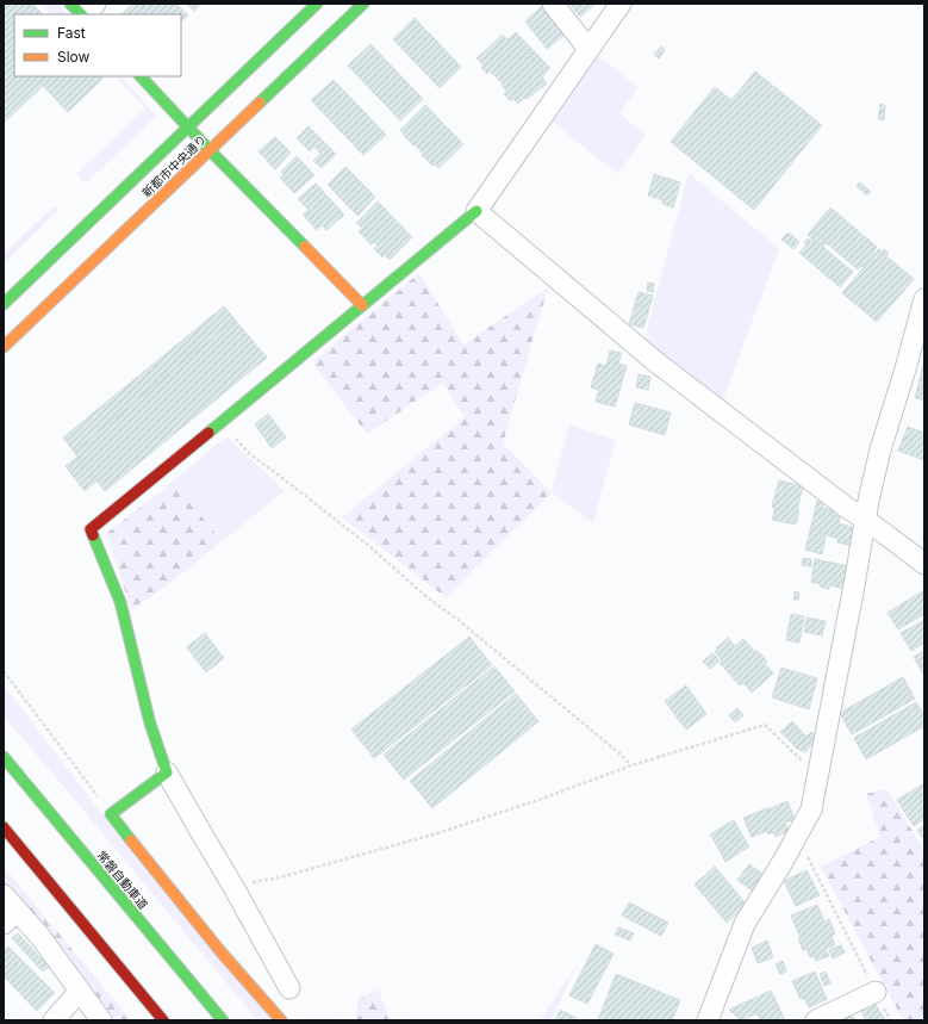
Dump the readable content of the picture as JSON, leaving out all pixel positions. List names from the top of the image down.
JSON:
{
  "streets": {
    "main road": ["新都市中央通り", "常磐自動車道"]
  },
  "legend": ["Fast", "Slow"]
}
